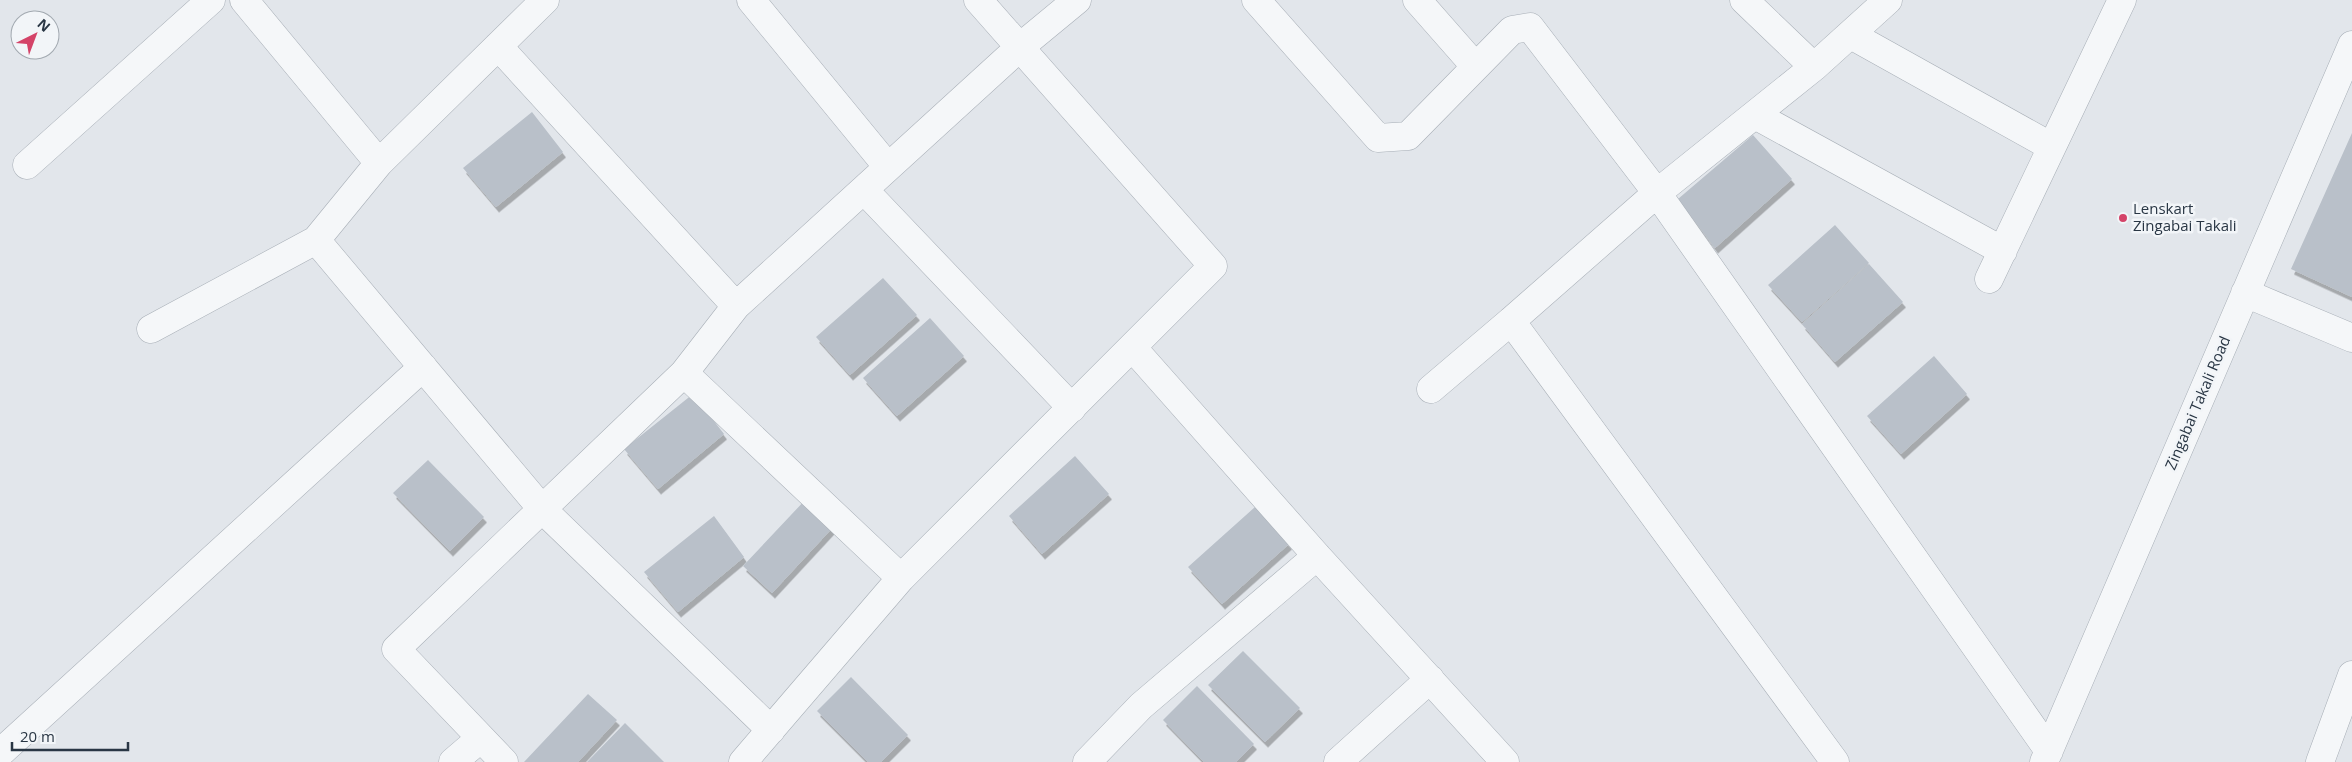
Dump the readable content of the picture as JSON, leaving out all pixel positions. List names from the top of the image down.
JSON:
{
  "streets": {
    "street": ["Zingabai Takali Road"]
  },
  "places": ["Lenskart Zingabai Takali"],
  "scale_bar": "20 m",
  "north": "top right"
}
